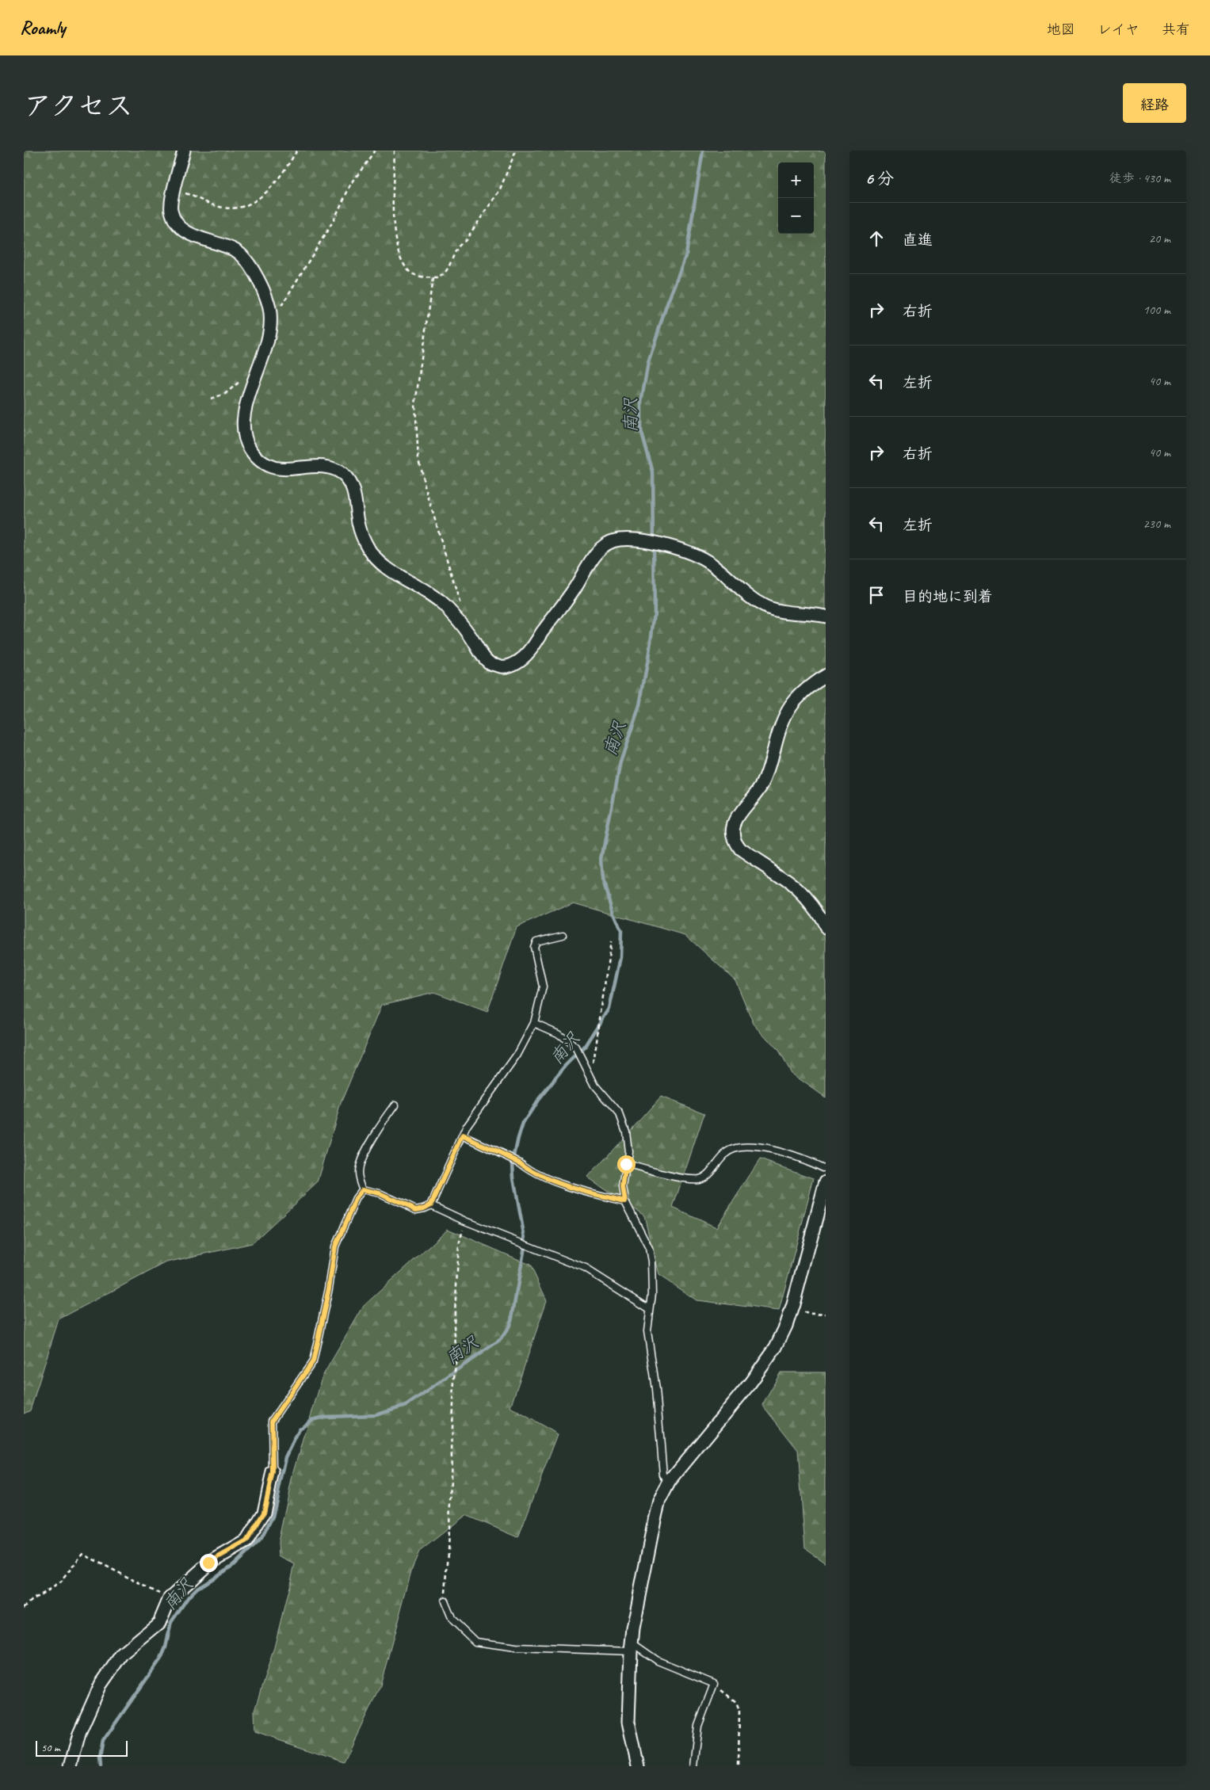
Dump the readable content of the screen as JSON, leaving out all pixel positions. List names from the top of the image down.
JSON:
{
  "water": ["南沢"],
  "scale_bar": "50 m",
  "page": {
    "header": "Roamly",
    "nav": ["地図", "レイヤ", "共有"],
    "title": "アクセス",
    "buttons": "経路",
    "heading": ["6 分", "徒歩 · 430 m"],
    "map_buttons": ["+", "−"],
    "list": [
      ["直進", "20 m"],
      ["右折", "100 m"],
      ["左折", "40 m"],
      ["右折", "40 m"],
      ["左折", "230 m"],
      "目的地に到着"
    ],
    "scale": "50 m"
  }
}
